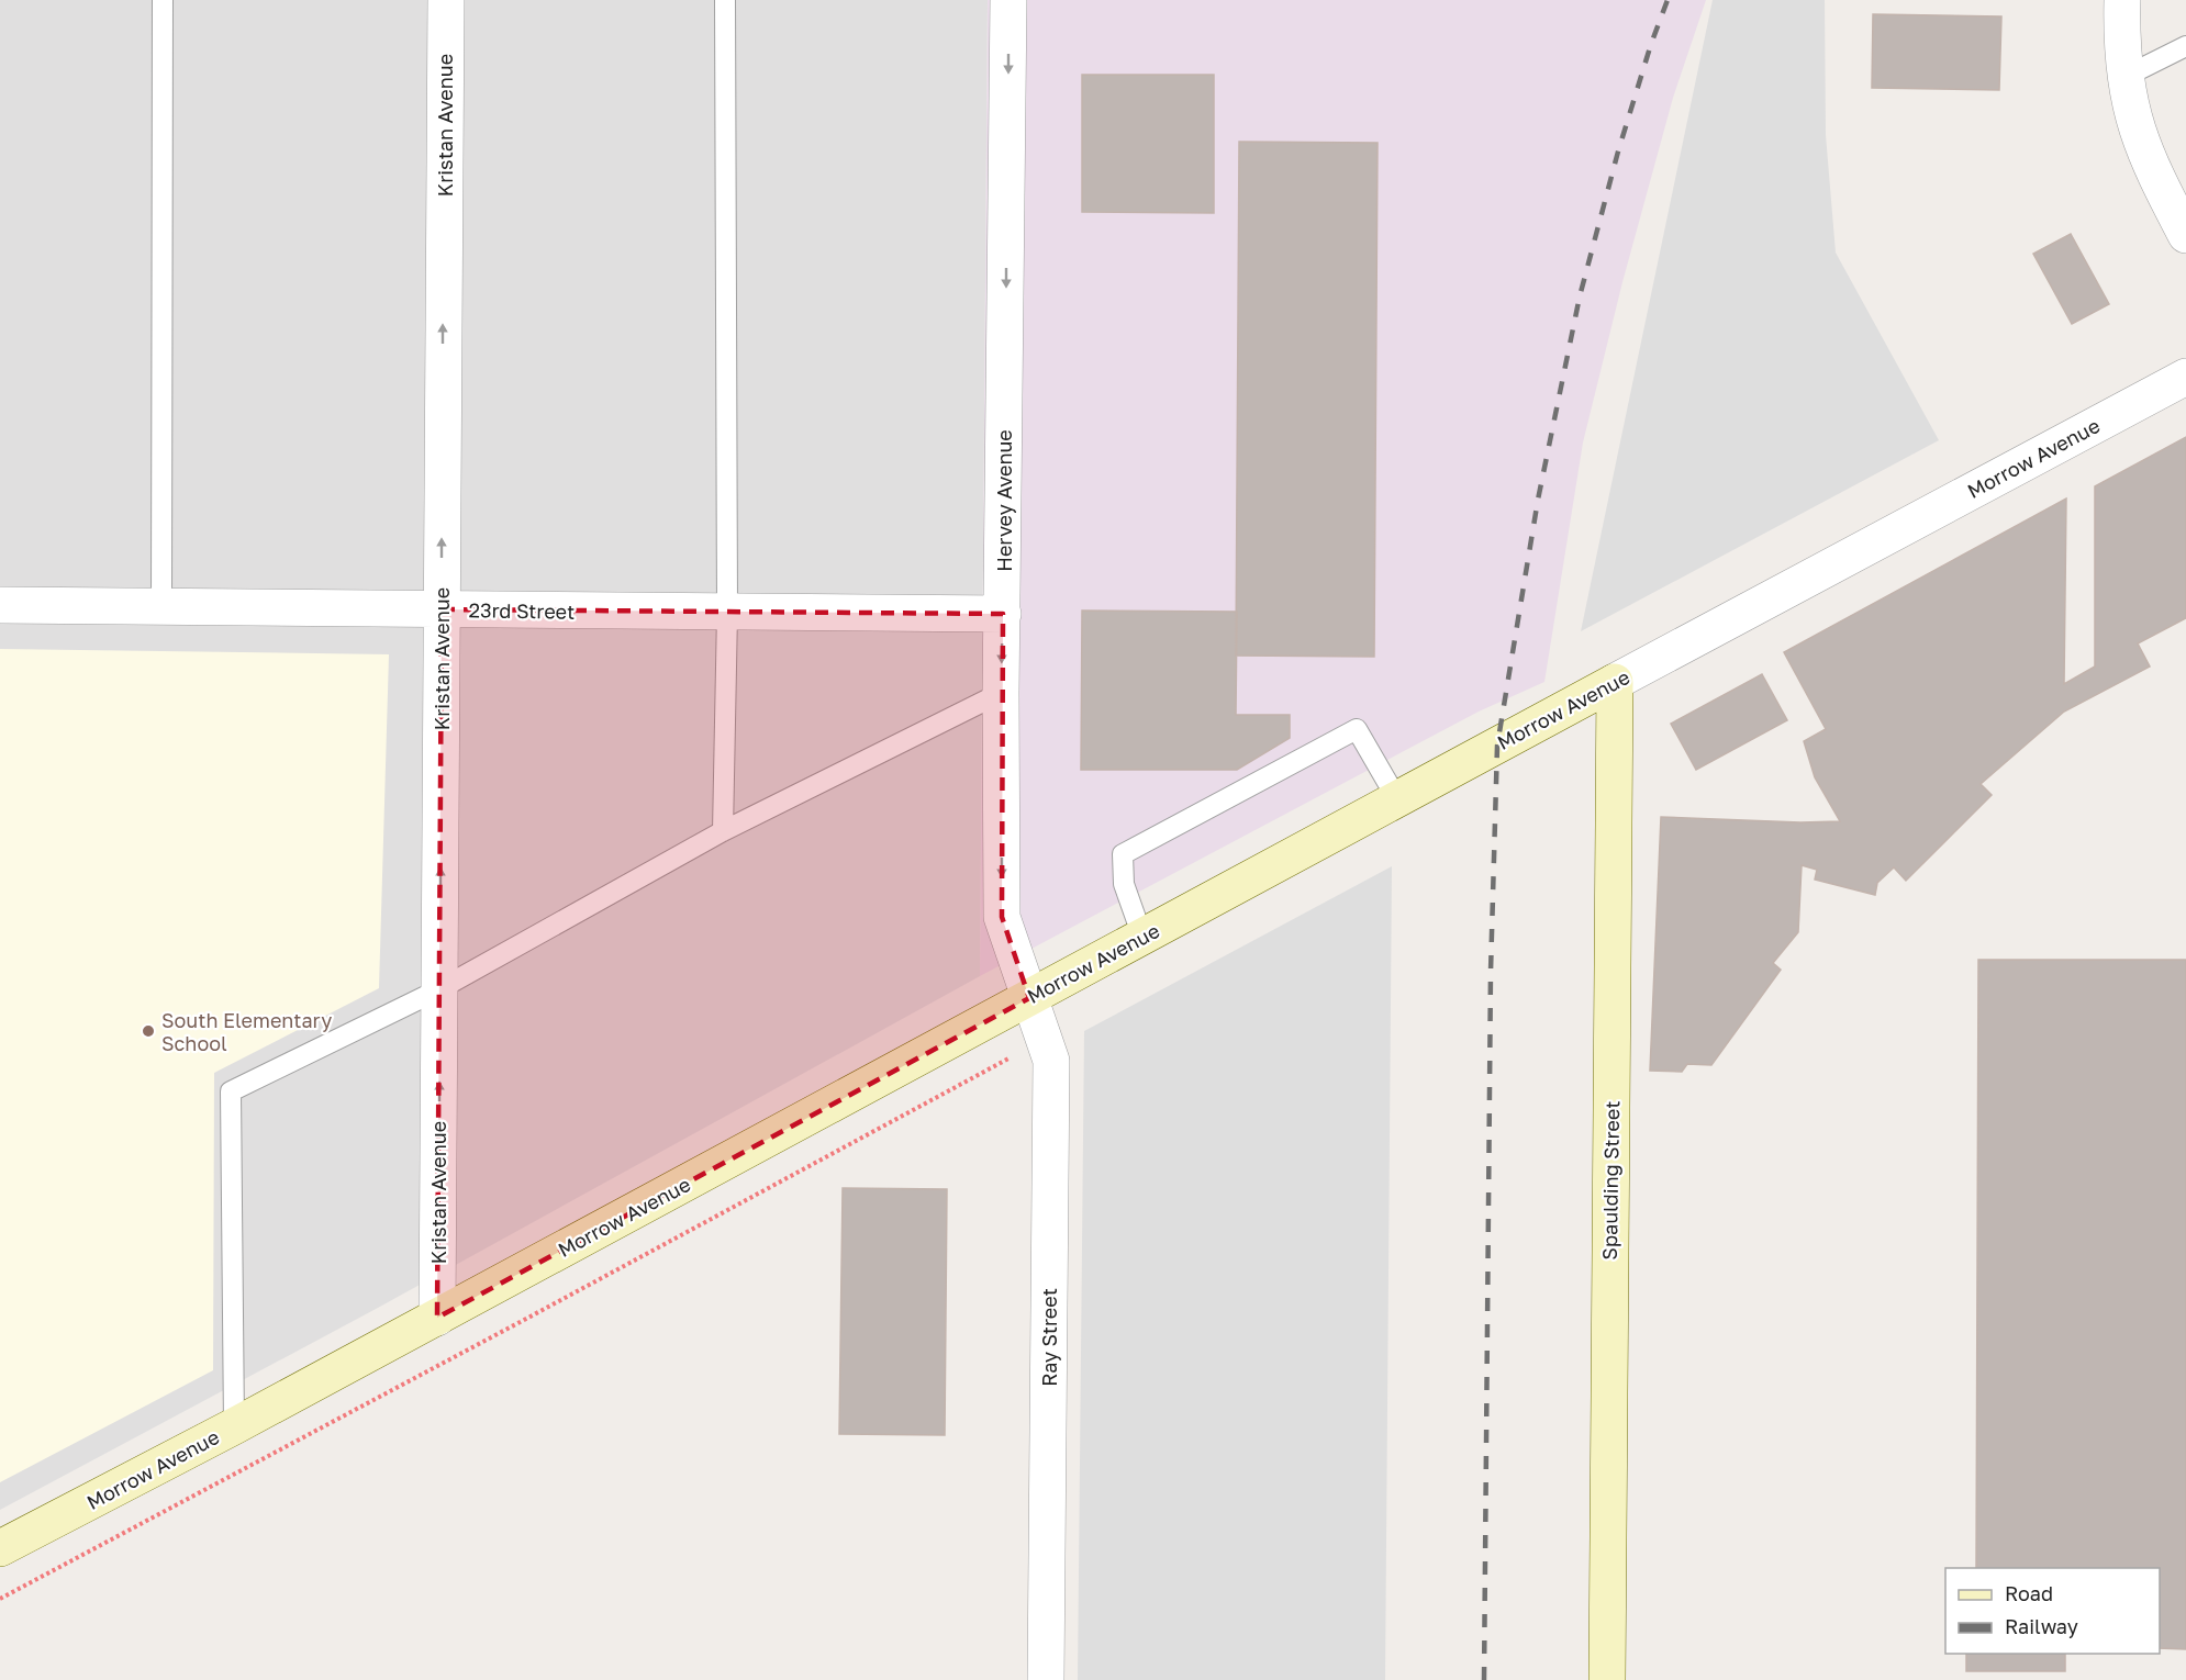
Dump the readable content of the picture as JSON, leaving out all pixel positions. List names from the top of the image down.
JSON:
{
  "streets": {
    "street": [
      "Kristan Avenue",
      "Morrow Avenue",
      "Hervey Avenue",
      "23rd Street",
      "Spaulding Street",
      "Ray Street"
    ]
  },
  "crossings": [
    ["Kristan Avenue", "Morrow Avenue"],
    ["Kristan Avenue", "23rd Street"],
    ["Morrow Avenue", "Hervey Avenue"],
    ["Morrow Avenue", "Spaulding Street"],
    ["Morrow Avenue", "Ray Street"],
    ["Hervey Avenue", "23rd Street"],
    ["Hervey Avenue", "Ray Street"]
  ],
  "one_way": ["Kristan Avenue", "Hervey Avenue"],
  "places": ["South Elementary School"],
  "legend": ["Road", "Railway"]
}
